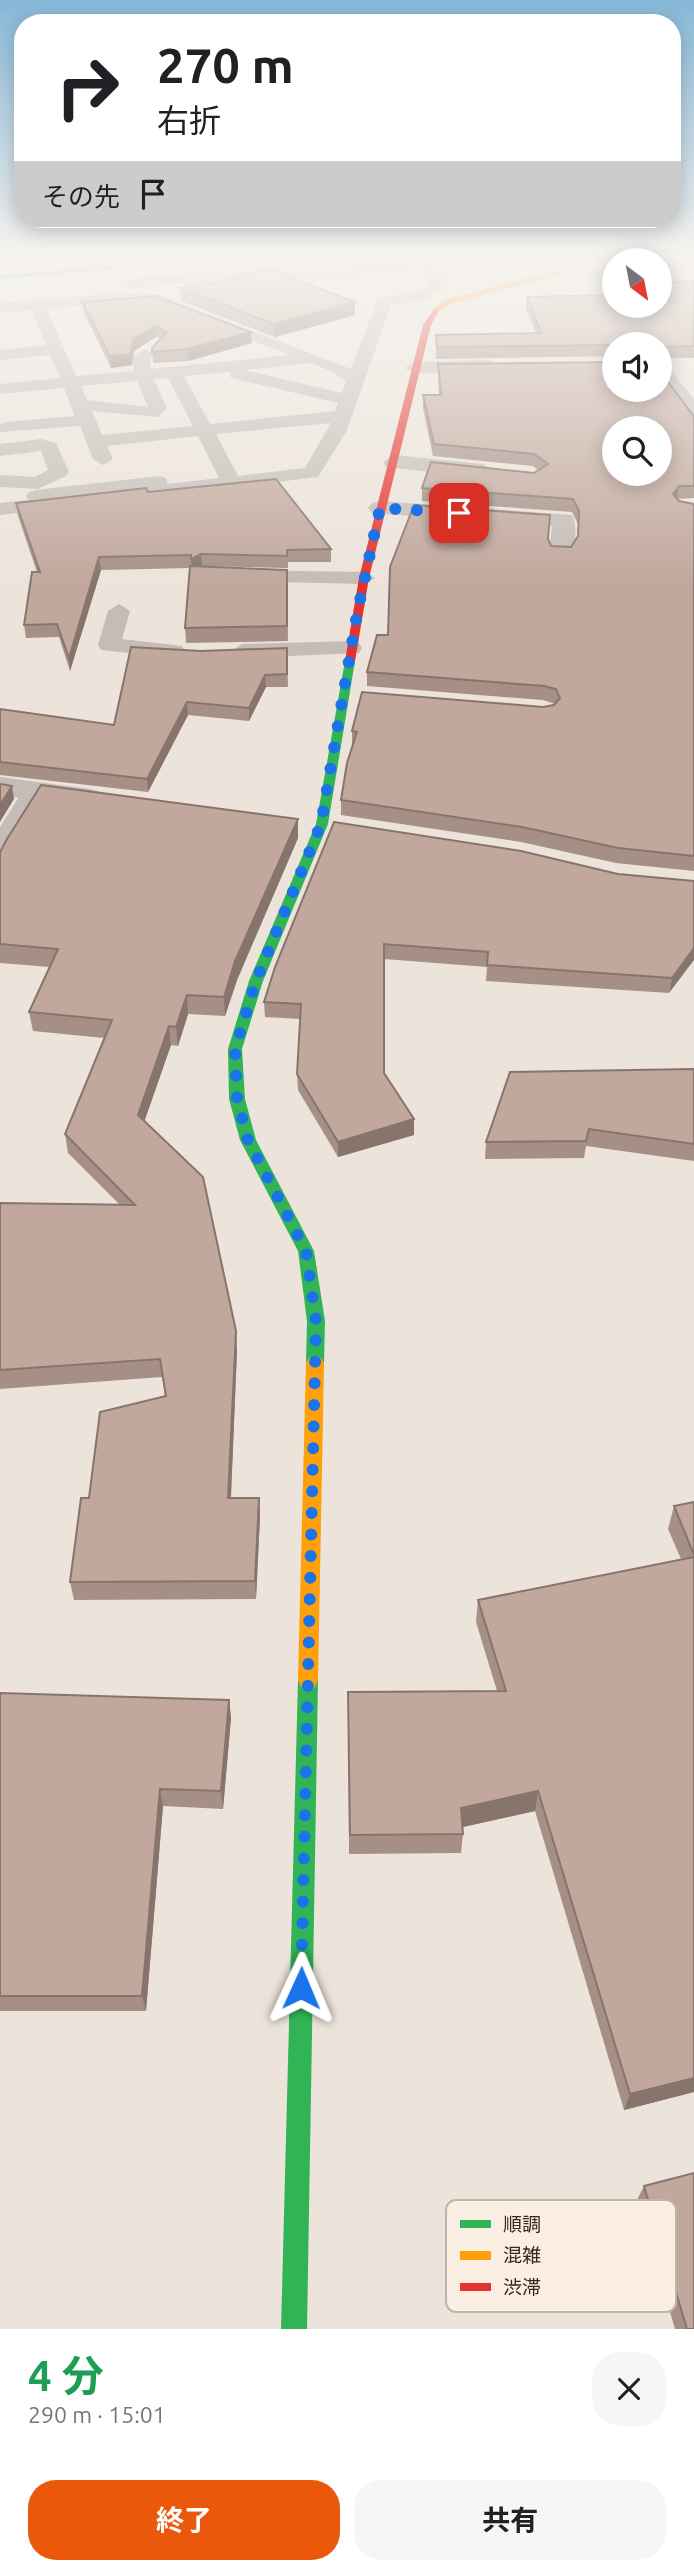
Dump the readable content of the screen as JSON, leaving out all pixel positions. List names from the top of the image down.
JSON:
{
  "legend": ["順調", "混雑", "渋滞"],
  "north": "bottom right",
  "page": {
    "turn": ["270 m", "右折"],
    "then": "その先",
    "heading": ["4 分", "290 m · 15:01"],
    "buttons": ["終了", "共有"]
  }
}
